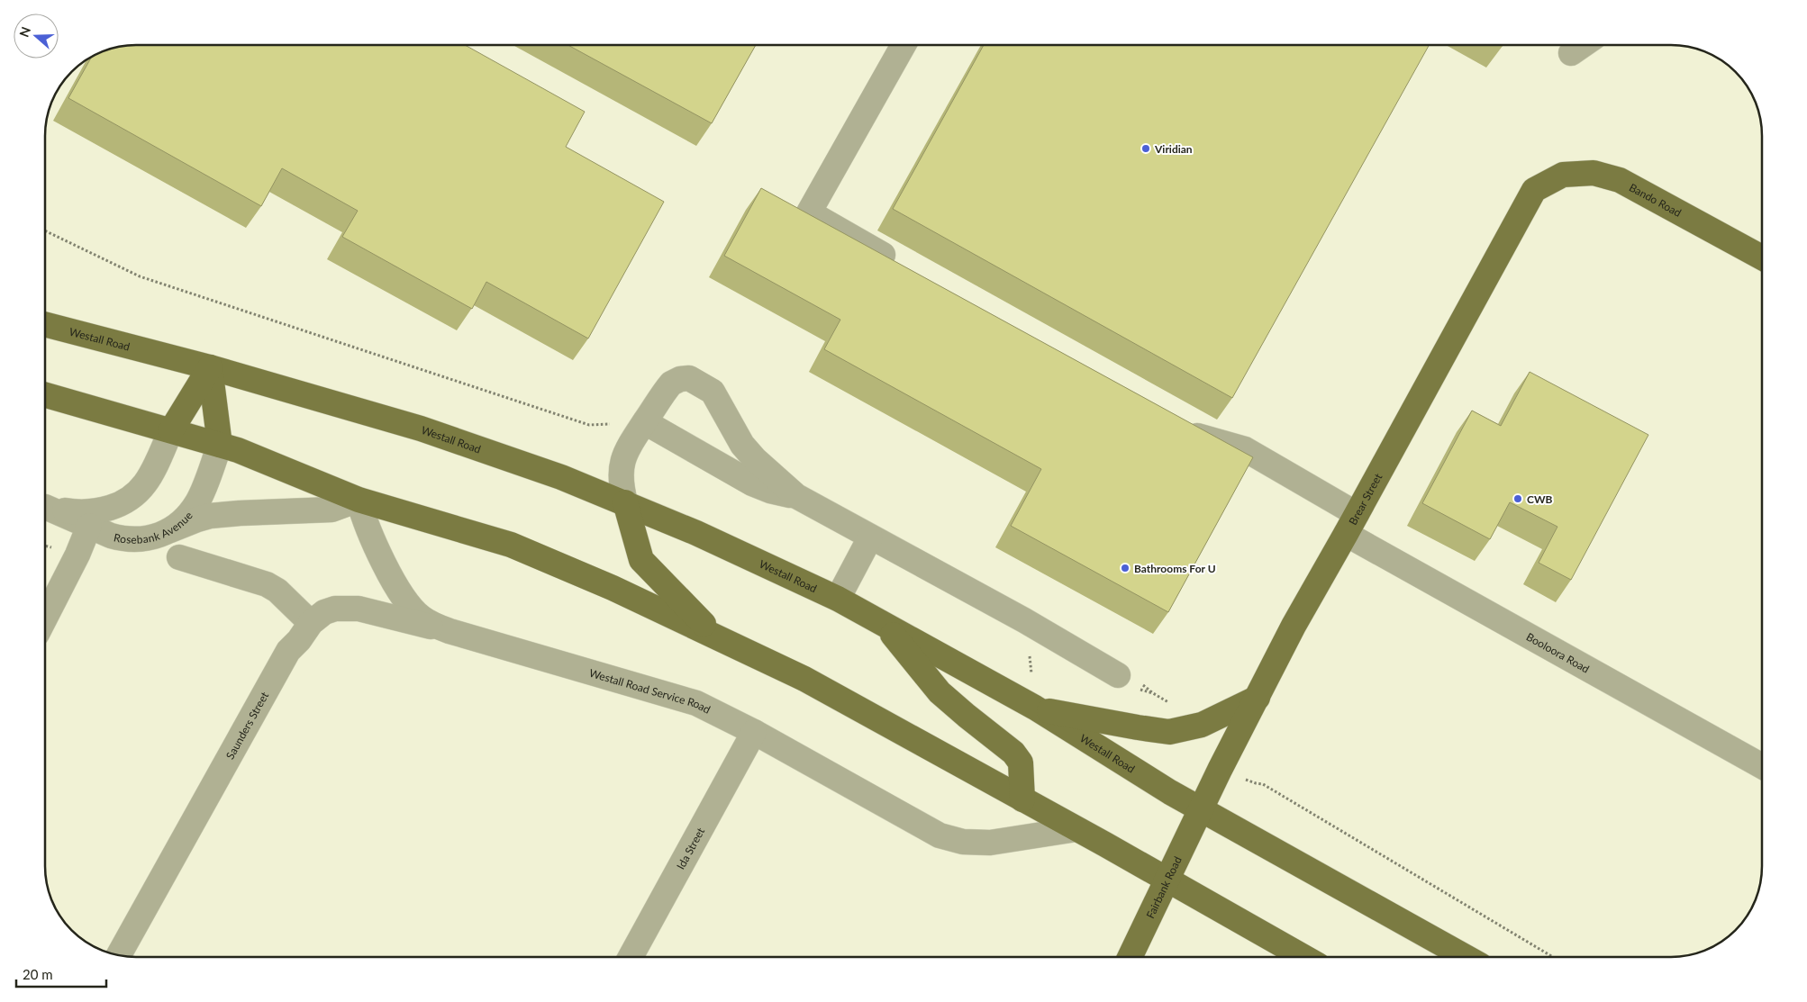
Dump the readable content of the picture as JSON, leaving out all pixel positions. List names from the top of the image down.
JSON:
{
  "streets": {
    "main road": [
      "Bando Road",
      "Westall Road",
      "Brear Street",
      "Fairbank Road"
    ],
    "street": [
      "Rosebank Avenue",
      "Booloora Road",
      "Westall Road Service Road",
      "Saunders Street",
      "Ida Street"
    ]
  },
  "crossings": [
    ["Bando Road", "Brear Street"],
    ["Westall Road", "Brear Street"],
    ["Westall Road", "Fairbank Road"],
    ["Brear Street", "Booloora Road"],
    ["Brear Street", "Fairbank Road"],
    ["Westall Road Service Road", "Saunders Street"],
    ["Westall Road Service Road", "Ida Street"]
  ],
  "places": ["Viridian", "CWB", "Bathrooms For U"],
  "scale_bar": "20 m",
  "north": "left"
}
